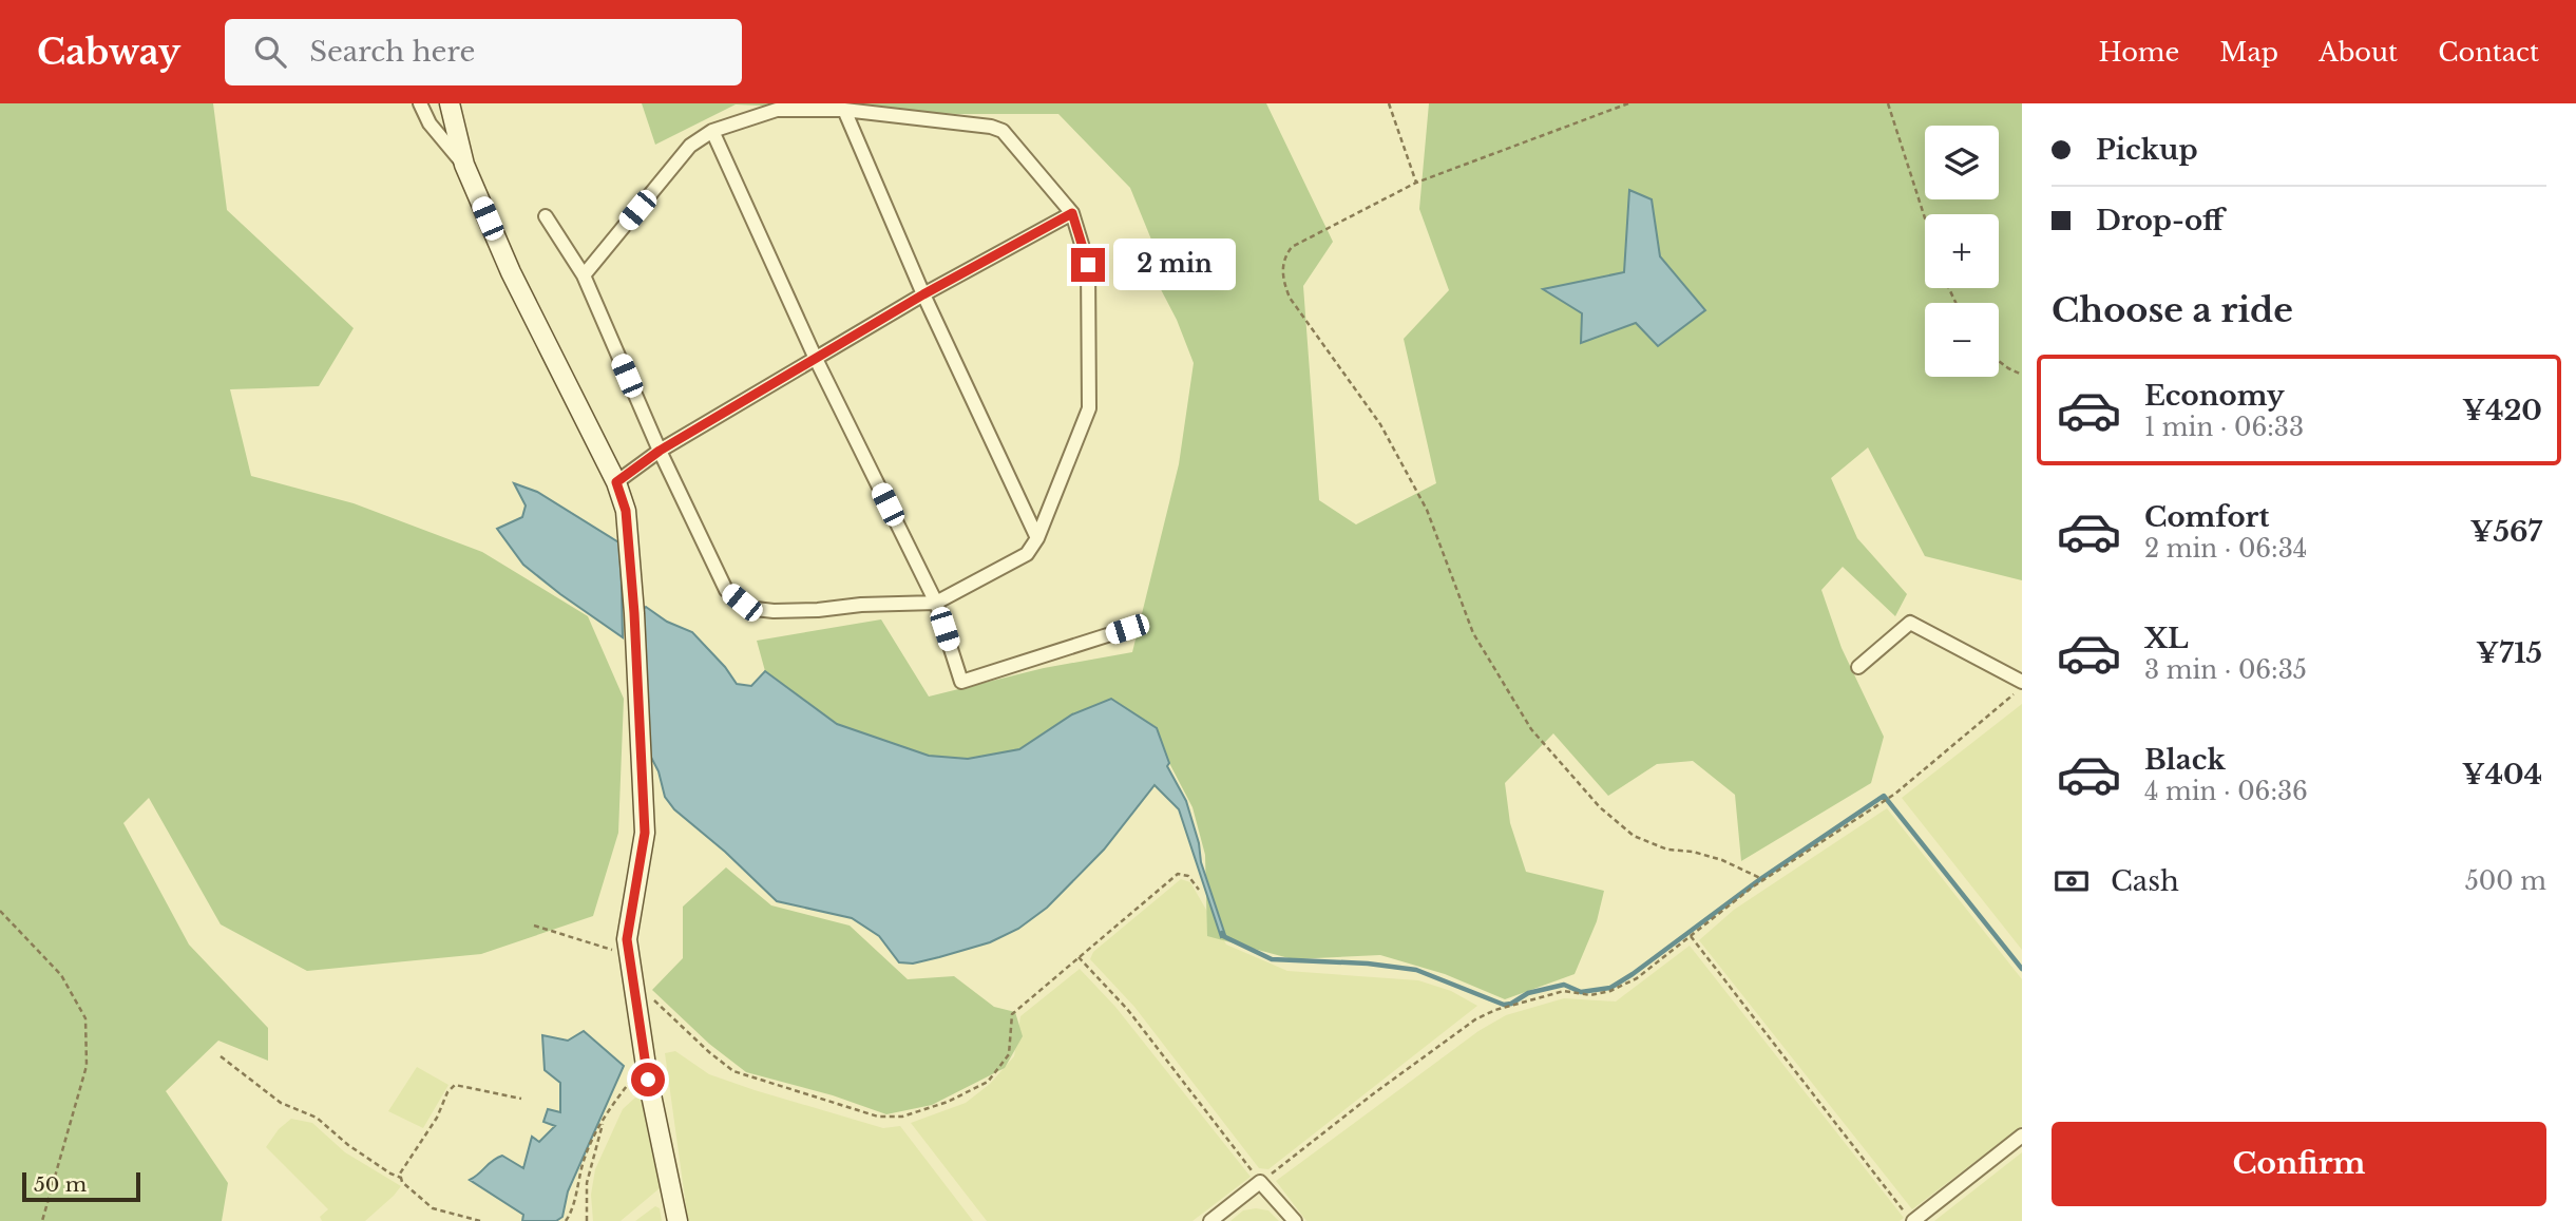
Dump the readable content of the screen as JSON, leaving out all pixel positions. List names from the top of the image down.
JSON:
{
  "scale_bar": "50 m",
  "page": {
    "header": "Cabway",
    "search": "Search here",
    "nav": [
      "Home",
      "Map",
      "About",
      "Contact"
    ],
    "banner": ["Pickup", "Drop-off"],
    "map_buttons": ["+", "−"],
    "bubble": "2 min",
    "heading": "Choose a ride",
    "list": [
      {
        "name": "Economy",
        "note": "1 min · 06:33",
        "value": "¥420"
      },
      {
        "name": "Comfort",
        "note": "2 min · 06:34",
        "value": "¥567"
      },
      {
        "name": "XL",
        "note": "3 min · 06:35",
        "value": "¥715"
      },
      {
        "name": "Black",
        "note": "4 min · 06:36",
        "value": "¥404"
      }
    ],
    "pay": ["Cash", "500 m"],
    "buttons": "Confirm",
    "scale": "50 m"
  }
}
